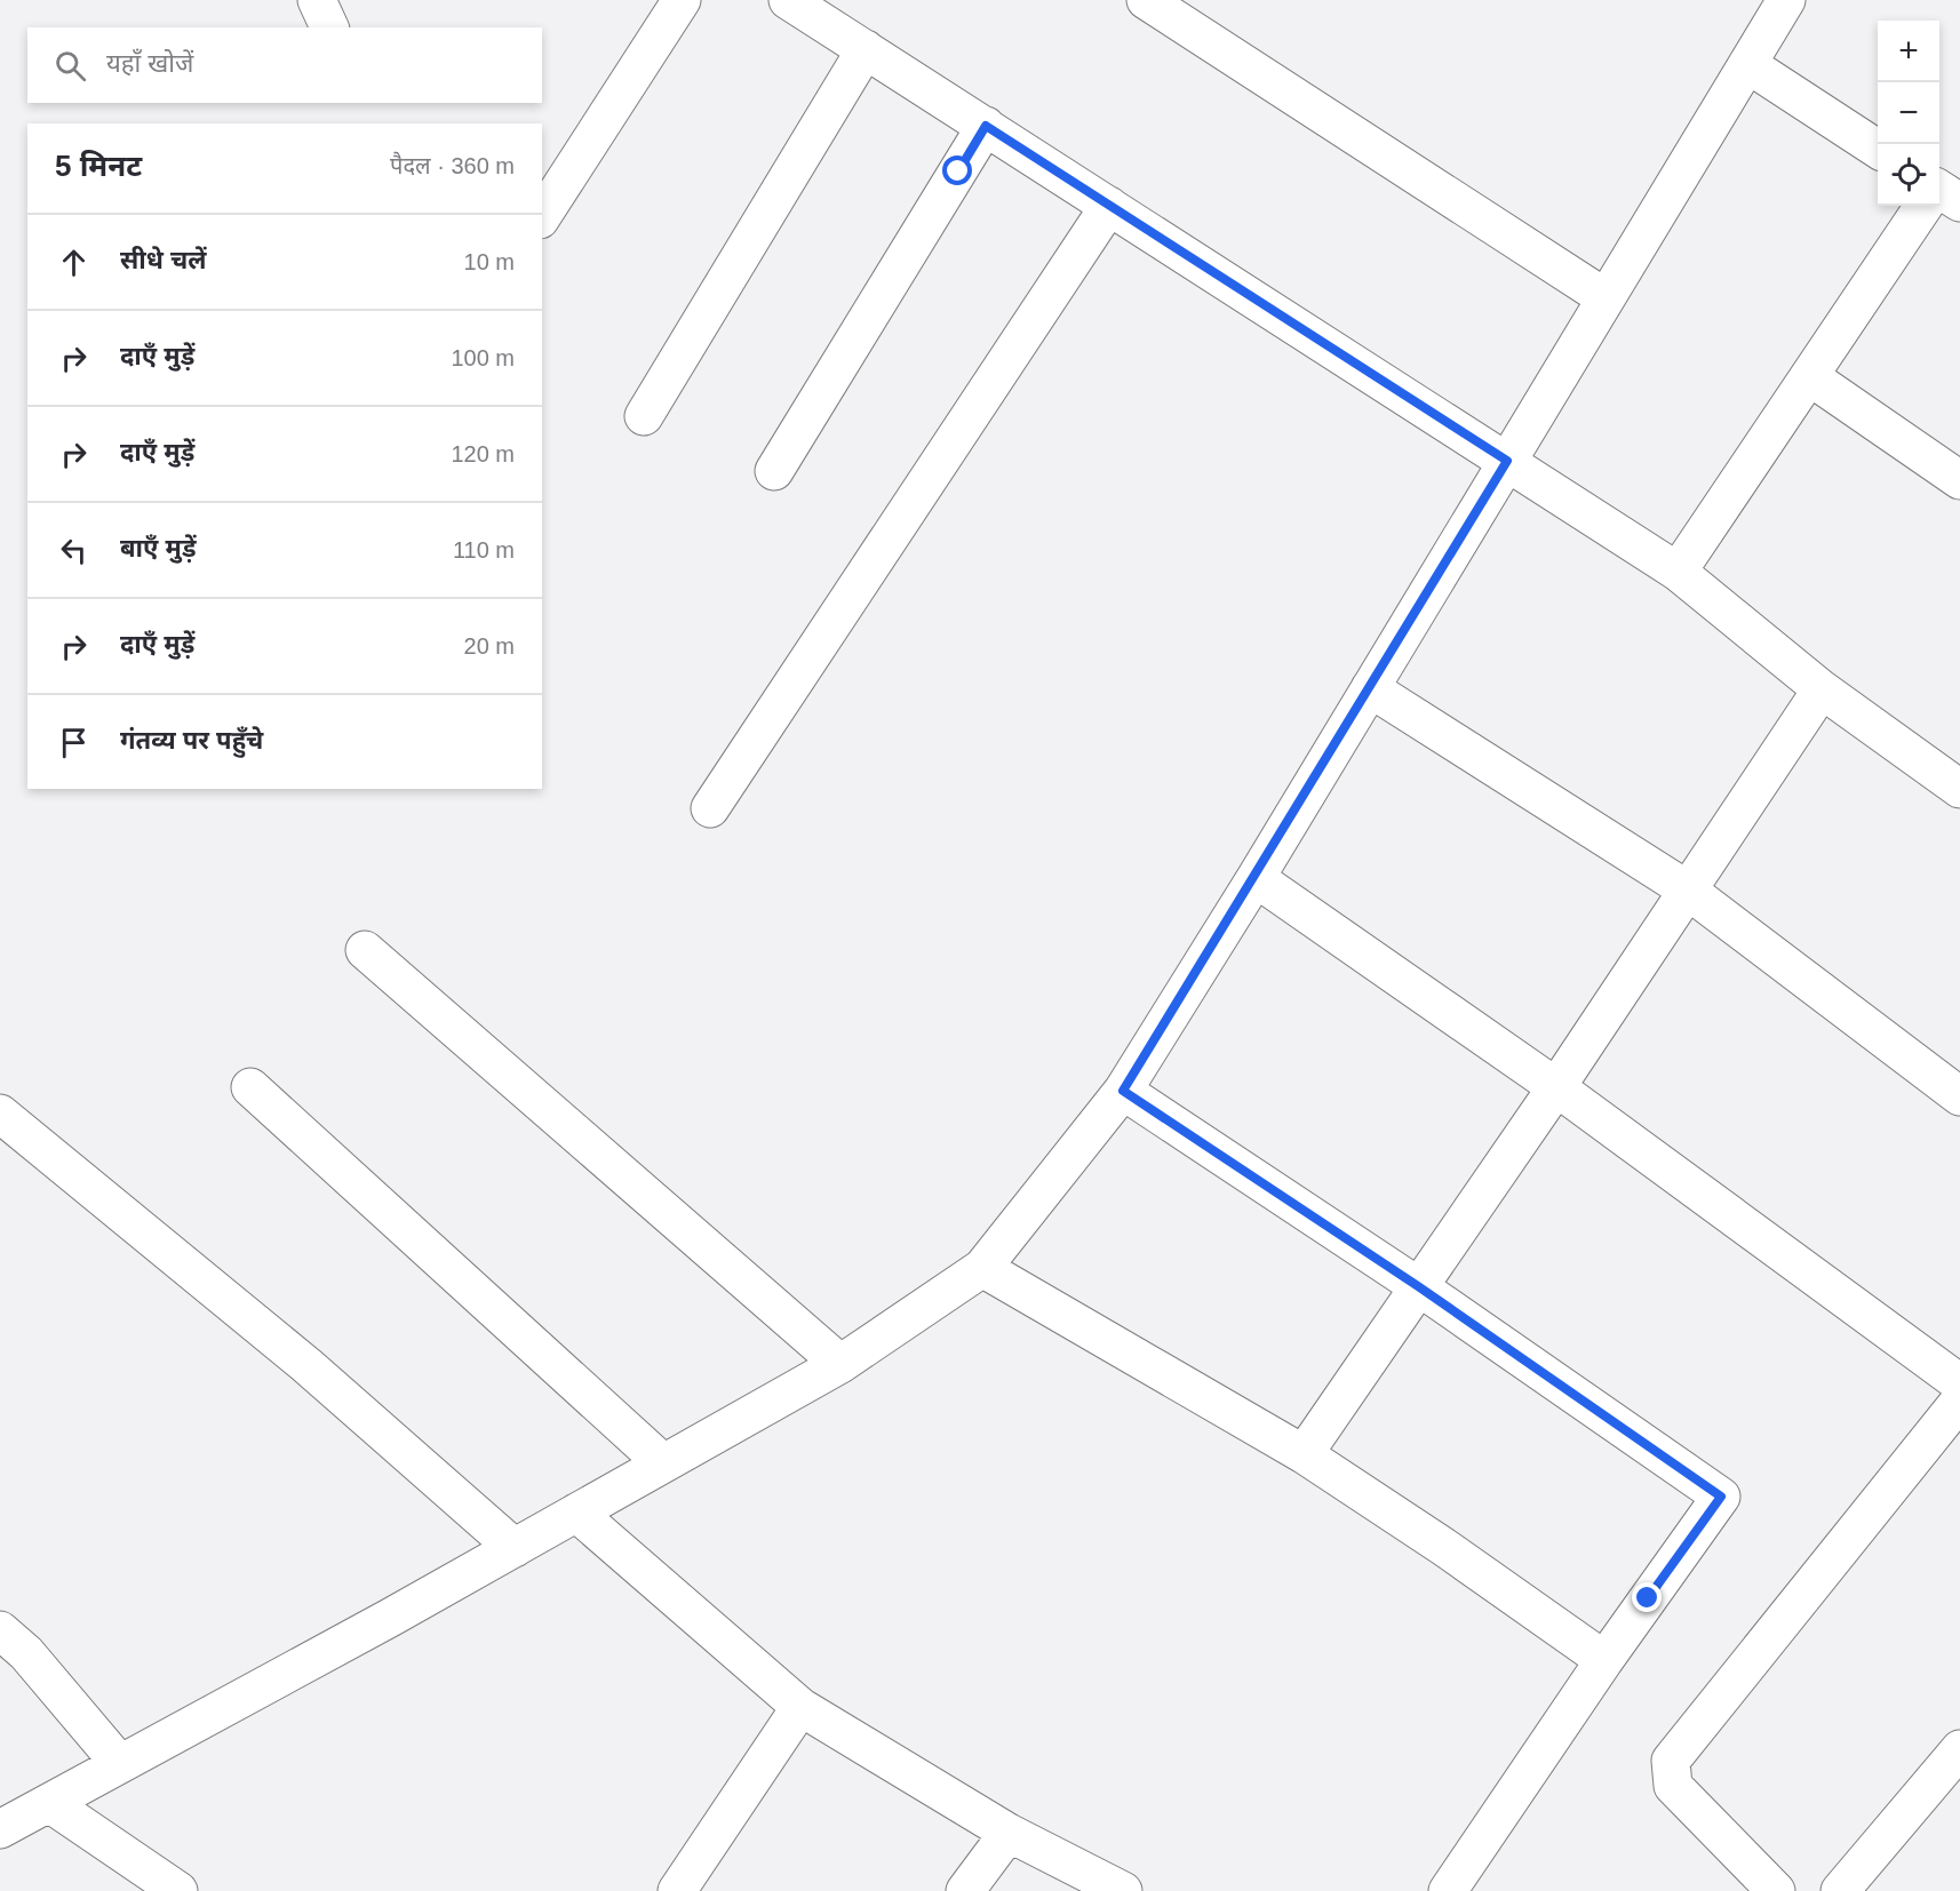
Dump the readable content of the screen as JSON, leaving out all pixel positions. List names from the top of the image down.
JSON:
{
  "page": {
    "map_buttons": ["+", "−"],
    "search": "यहाँ खोजें",
    "heading": ["5 मिनट", "पैदल · 360 m"],
    "list": [
      ["सीधे चलें", "10 m"],
      ["दाएँ मुड़ें", "100 m"],
      ["दाएँ मुड़ें", "120 m"],
      ["बाएँ मुड़ें", "110 m"],
      ["दाएँ मुड़ें", "20 m"],
      "गंतव्य पर पहुँचे"
    ]
  }
}
